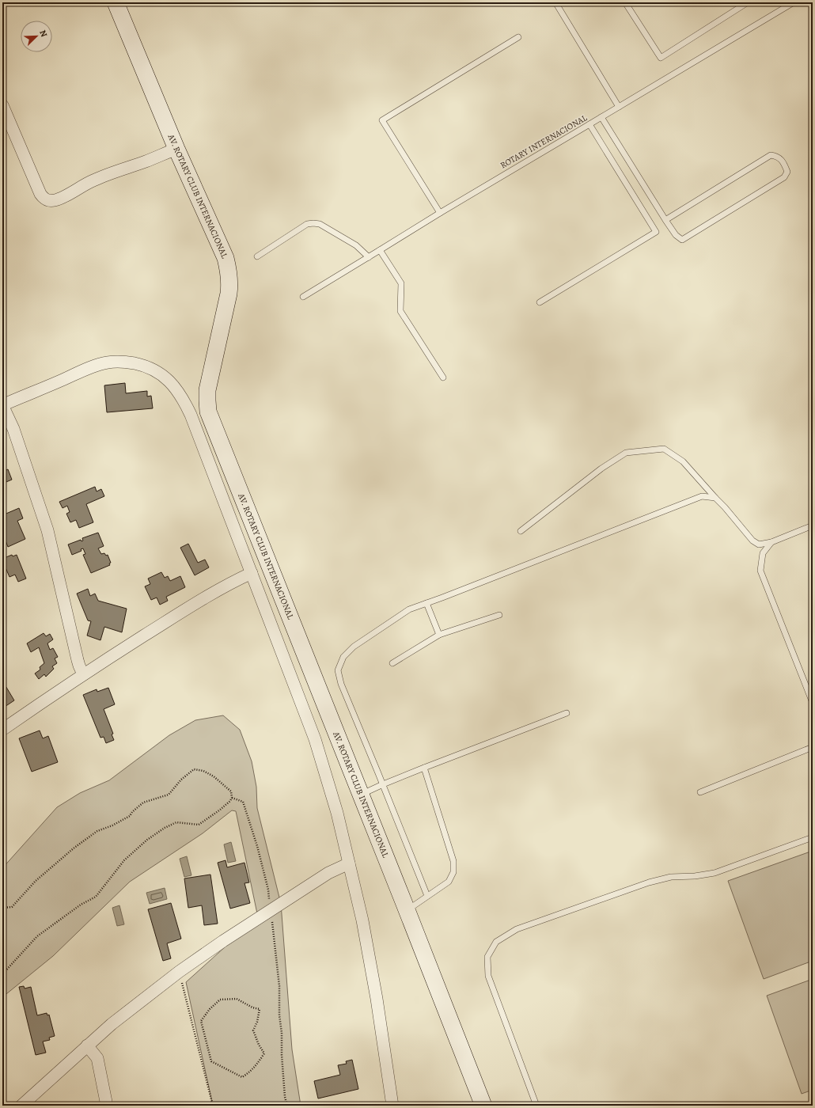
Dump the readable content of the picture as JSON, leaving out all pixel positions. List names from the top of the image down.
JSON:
{
  "streets": {
    "main road": ["AV. ROTARY CLUB INTERNACIONAL"],
    "lane": ["ROTARY INTERNACIONAL"]
  },
  "north": "top right"
}
